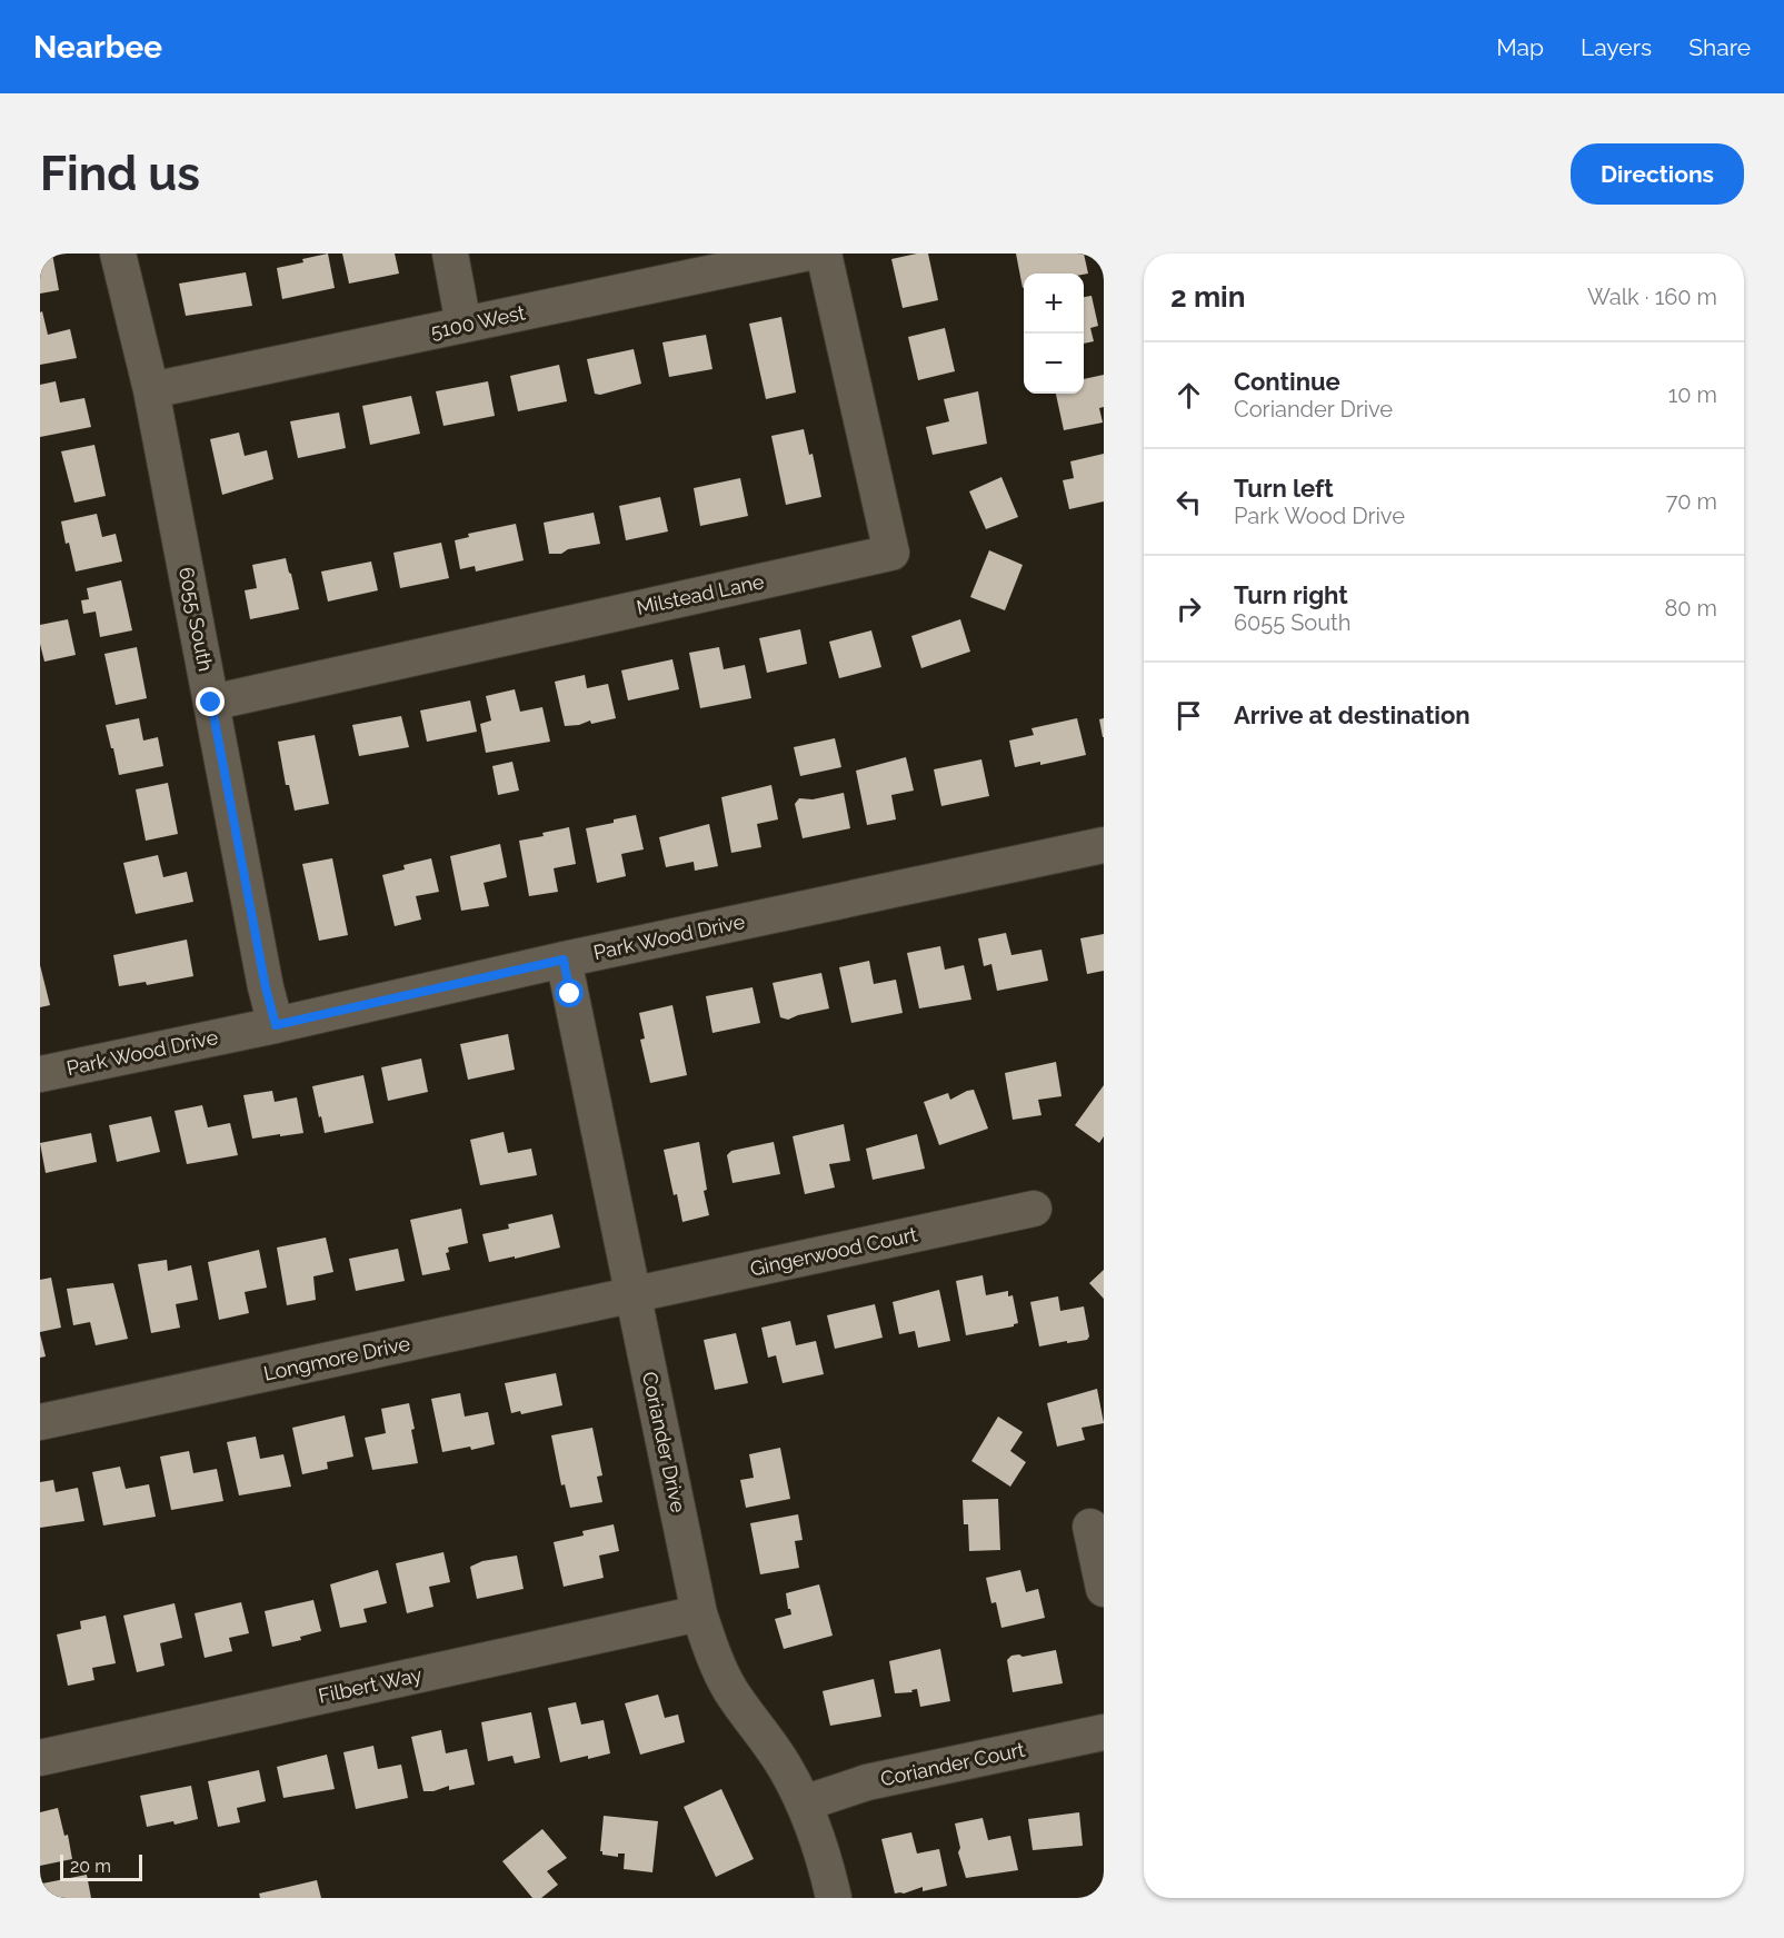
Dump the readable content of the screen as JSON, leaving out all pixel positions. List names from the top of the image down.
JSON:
{
  "streets": {
    "street": [
      "5100 West",
      "Milstead Lane",
      "6055 South",
      "Park Wood Drive",
      "Gingerwood Court",
      "Longmore Drive",
      "Coriander Drive",
      "Filbert Way",
      "Coriander Court"
    ]
  },
  "crossings": [
    ["5100 West", "6055 South"],
    ["Milstead Lane", "6055 South"],
    ["6055 South", "Park Wood Drive"],
    ["Park Wood Drive", "Coriander Drive"],
    ["Gingerwood Court", "Longmore Drive"],
    ["Gingerwood Court", "Coriander Drive"],
    ["Longmore Drive", "Coriander Drive"],
    ["Coriander Drive", "Filbert Way"],
    ["Coriander Drive", "Coriander Court"]
  ],
  "scale_bar": "20 m",
  "page": {
    "header": "Nearbee",
    "nav": ["Map", "Layers", "Share"],
    "buttons": "Directions",
    "title": "Find us",
    "heading": ["2 min", "Walk · 160 m"],
    "map_buttons": ["+", "−"],
    "list": [
      ["Continue", "Coriander Drive", "10 m"],
      ["Turn left", "Park Wood Drive", "70 m"],
      ["Turn right", "6055 South", "80 m"],
      "Arrive at destination"
    ],
    "scale": "20 m"
  }
}
